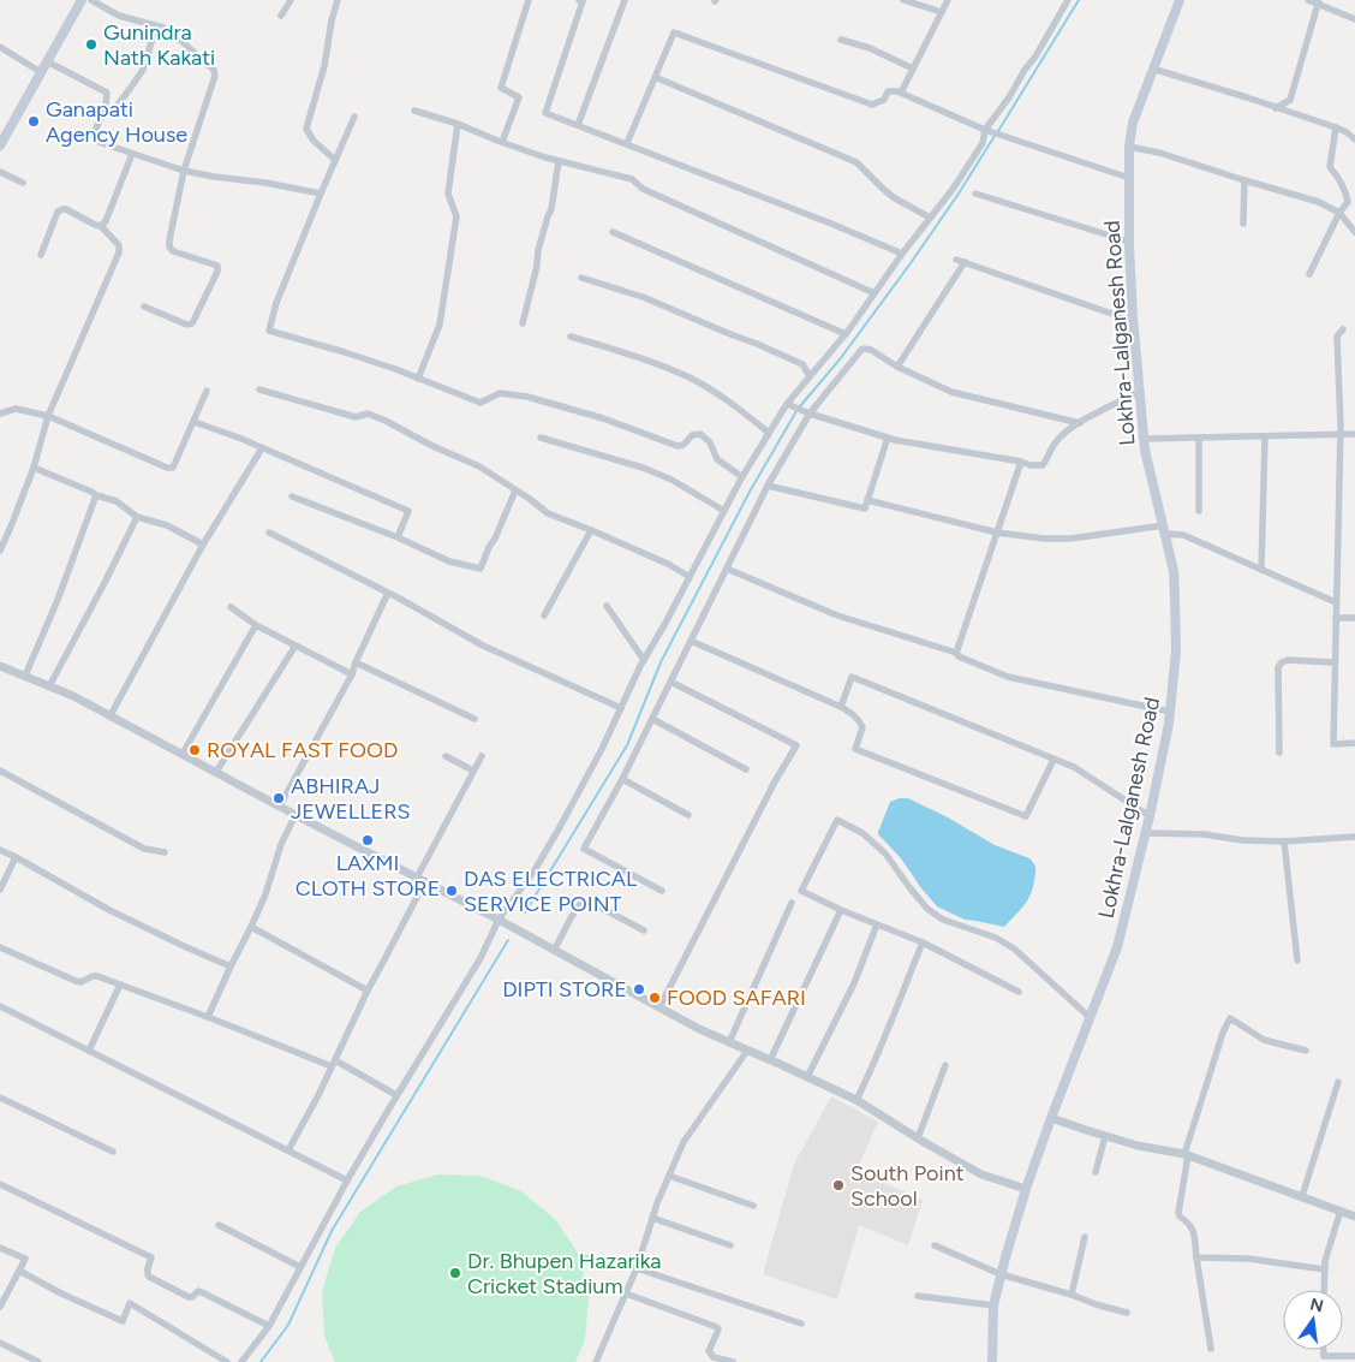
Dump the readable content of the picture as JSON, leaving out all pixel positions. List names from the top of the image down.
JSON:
{
  "streets": {
    "main road": ["Lokhra-Lalganesh Road"]
  },
  "places": [
    "Gunindra Nath Kakati",
    "Ganapati Agency House",
    "ROYAL FAST FOOD",
    "ABHIRAJ JEWELLERS",
    "LAXMI CLOTH STORE",
    "DAS ELECTRICAL SERVICE POINT",
    "DIPTI STORE",
    "FOOD SAFARI",
    "South Point School",
    "Dr. Bhupen Hazarika Cricket Stadium"
  ],
  "north": "top"
}
